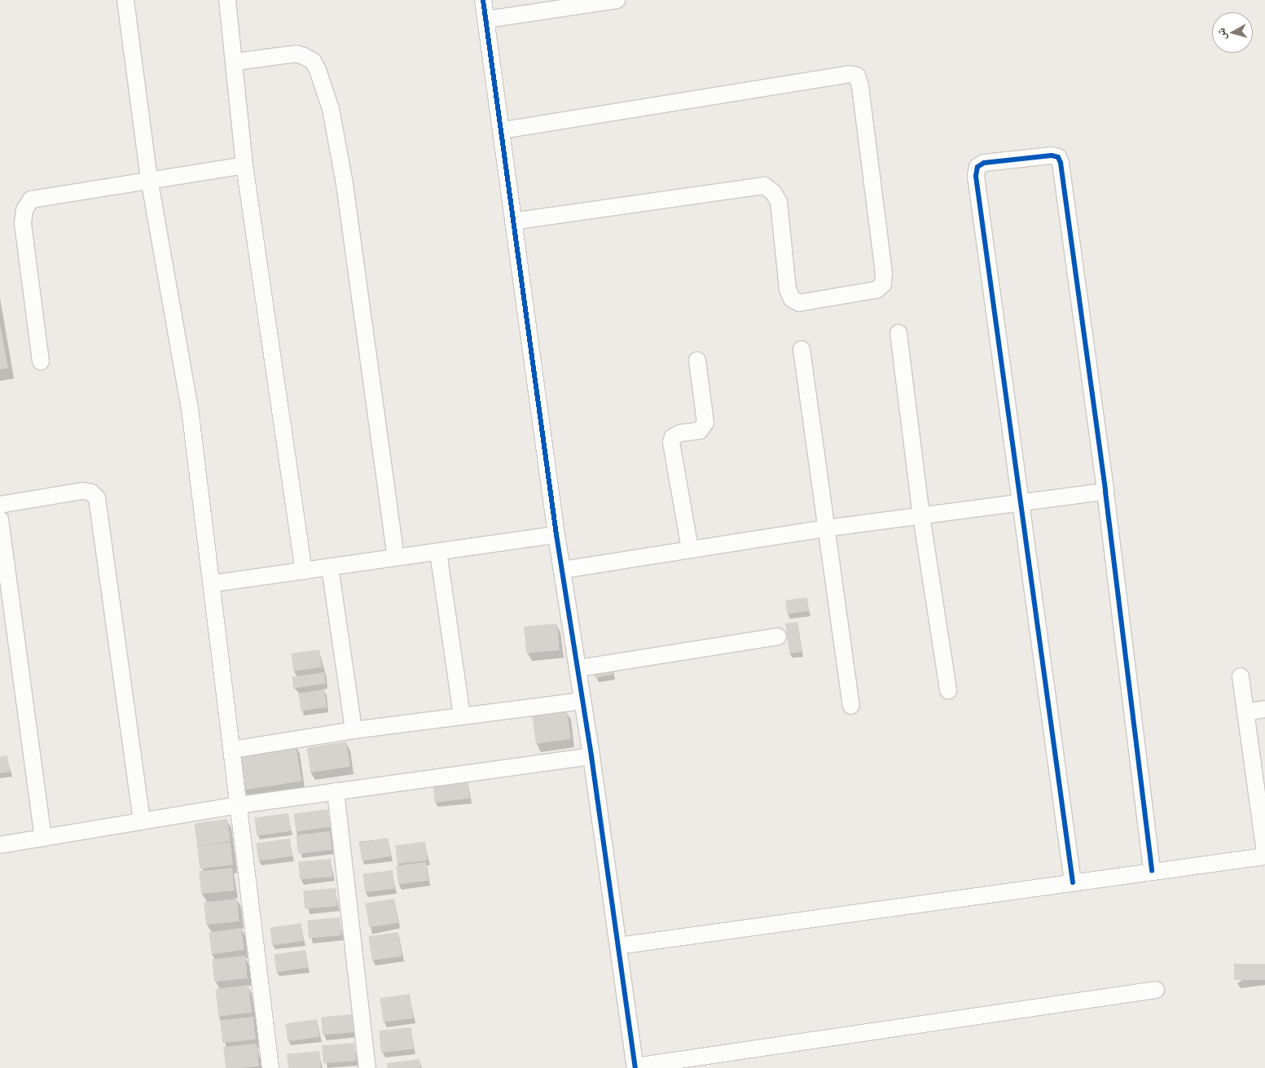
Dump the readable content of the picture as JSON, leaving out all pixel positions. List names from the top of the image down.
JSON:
{
  "north": "left"
}
